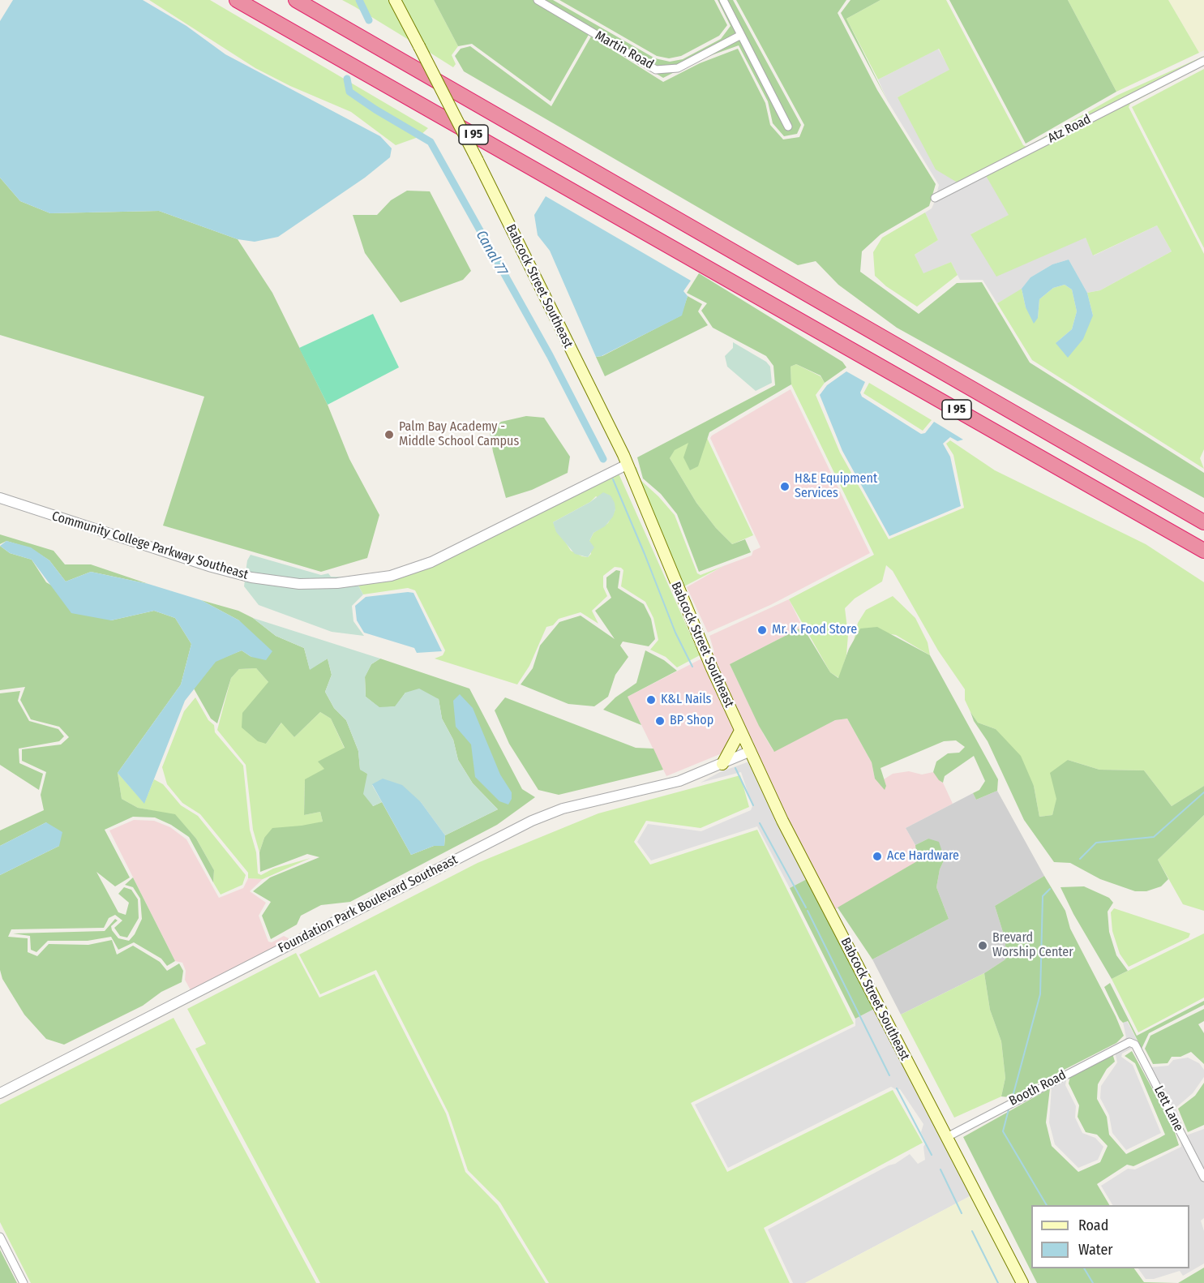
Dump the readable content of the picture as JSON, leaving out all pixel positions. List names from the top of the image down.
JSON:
{
  "streets": {
    "highway": ["I 95"],
    "main road": ["Babcock Street Southeast"],
    "street": [
      "Martin Road",
      "Atz Road",
      "Community College Parkway Southeast",
      "Foundation Park Boulevard Southeast",
      "Booth Road",
      "Lett Lane"
    ]
  },
  "crossings": [
    ["Babcock Street Southeast", "Community College Parkway Southeast"],
    ["Babcock Street Southeast", "Foundation Park Boulevard Southeast"],
    ["Babcock Street Southeast", "Booth Road"],
    ["Booth Road", "Lett Lane"]
  ],
  "water": ["Canal 77"],
  "places": [
    "Palm Bay Academy - Middle School Campus",
    "H&E Equipment Services",
    "Mr. K Food Store",
    "K&L Nails",
    "BP Shop",
    "Ace Hardware",
    "Brevard Worship Center"
  ],
  "legend": ["Road", "Water"]
}
